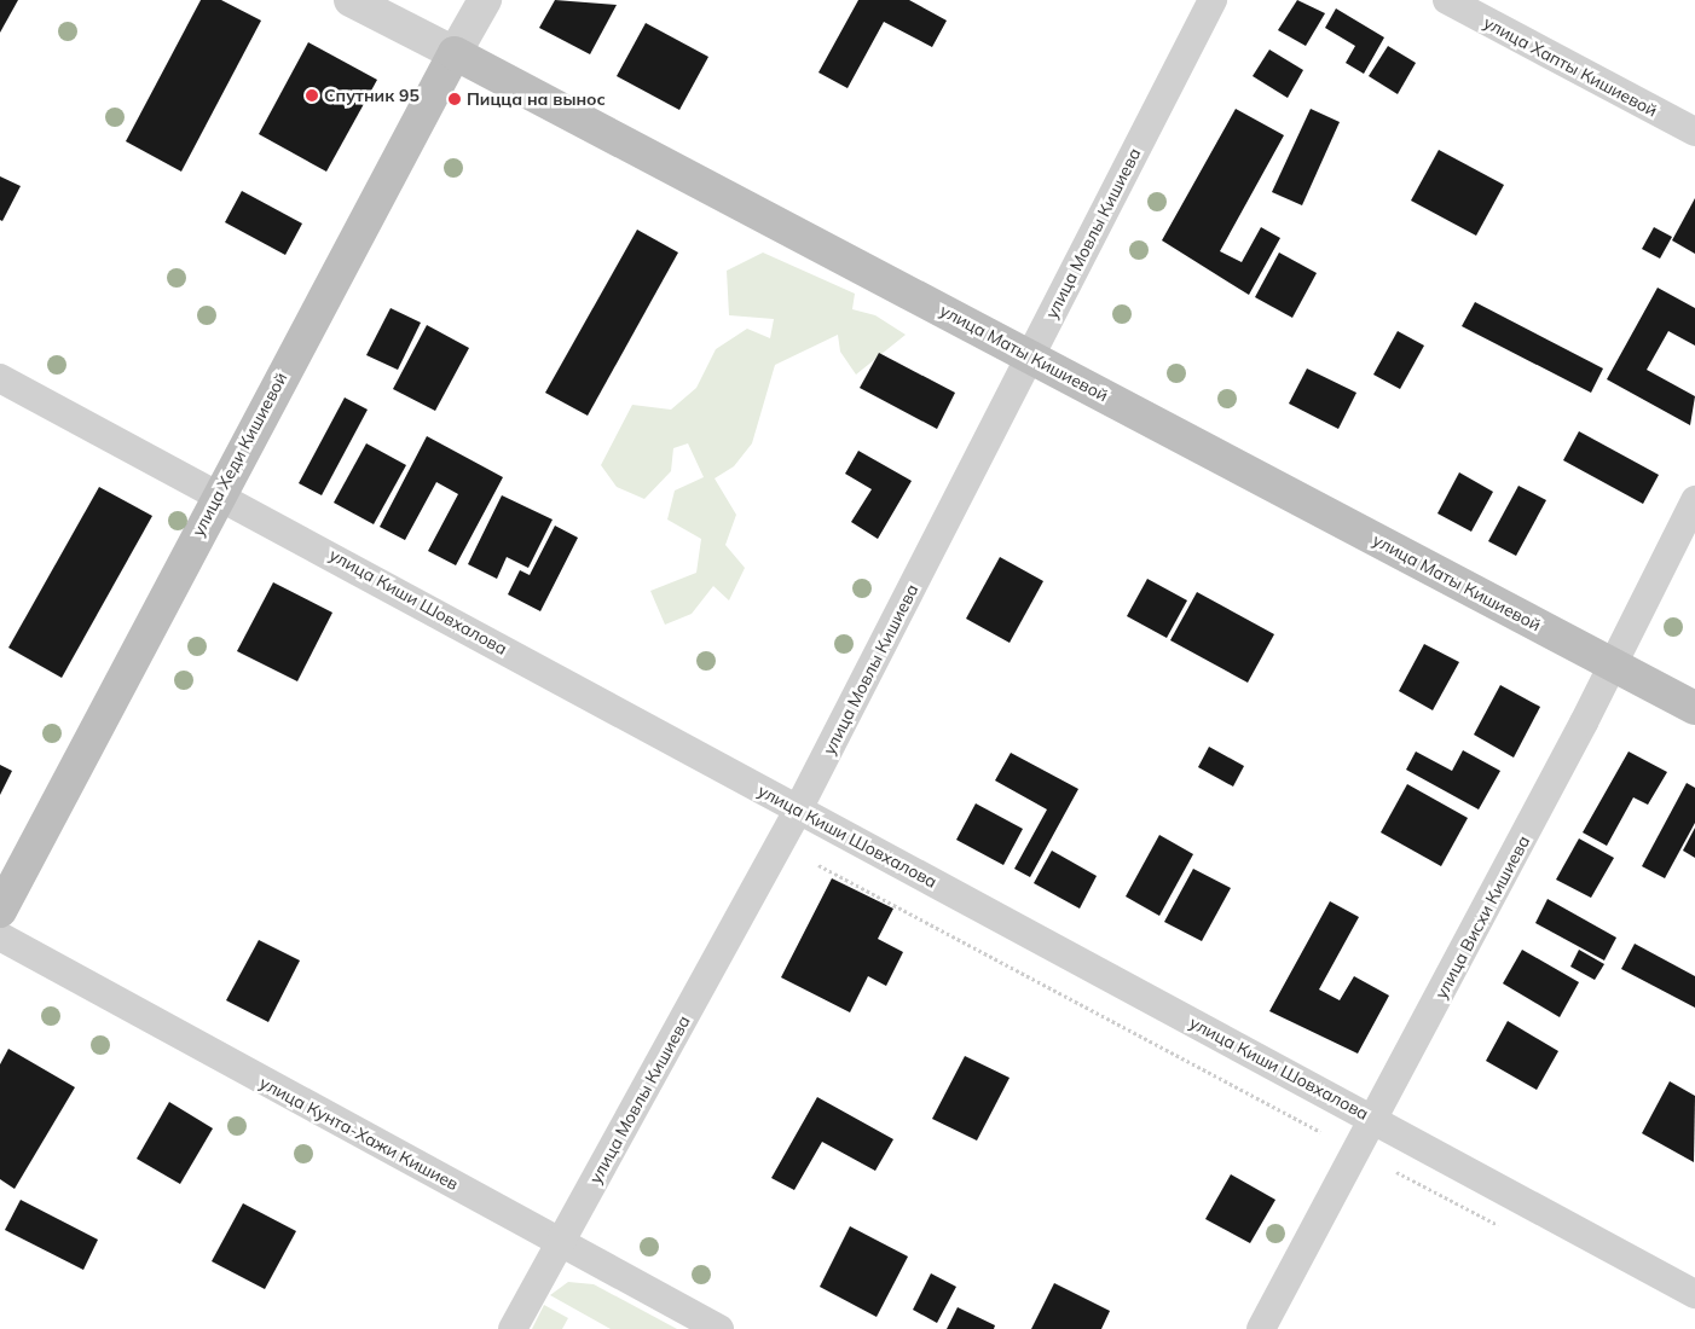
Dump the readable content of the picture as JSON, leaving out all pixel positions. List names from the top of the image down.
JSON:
{
  "streets": {
    "main road": ["улица Маты Кишиевой", "улица Хеди Кишиевой"],
    "street": [
      "улица Хапты Кишиевой",
      "улица Мовлы Кишиева",
      "улица Киши Шовхалова",
      "улица Висхи Кишиева",
      "улица Кунта-Хажи Кишиев"
    ]
  },
  "crossings": [
    ["улица Мовлы Кишиева", "улица Маты Кишиевой"],
    ["улица Мовлы Кишиева", "улица Киши Шовхалова"],
    ["улица Мовлы Кишиева", "улица Кунта-Хажи Кишиев"],
    ["улица Маты Кишиевой", "улица Хеди Кишиевой"],
    ["улица Маты Кишиевой", "улица Висхи Кишиева"],
    ["улица Хеди Кишиевой", "улица Киши Шовхалова"],
    ["улица Киши Шовхалова", "улица Висхи Кишиева"]
  ],
  "places": ["Спутник 95", "Пицца на вынос"]
}
